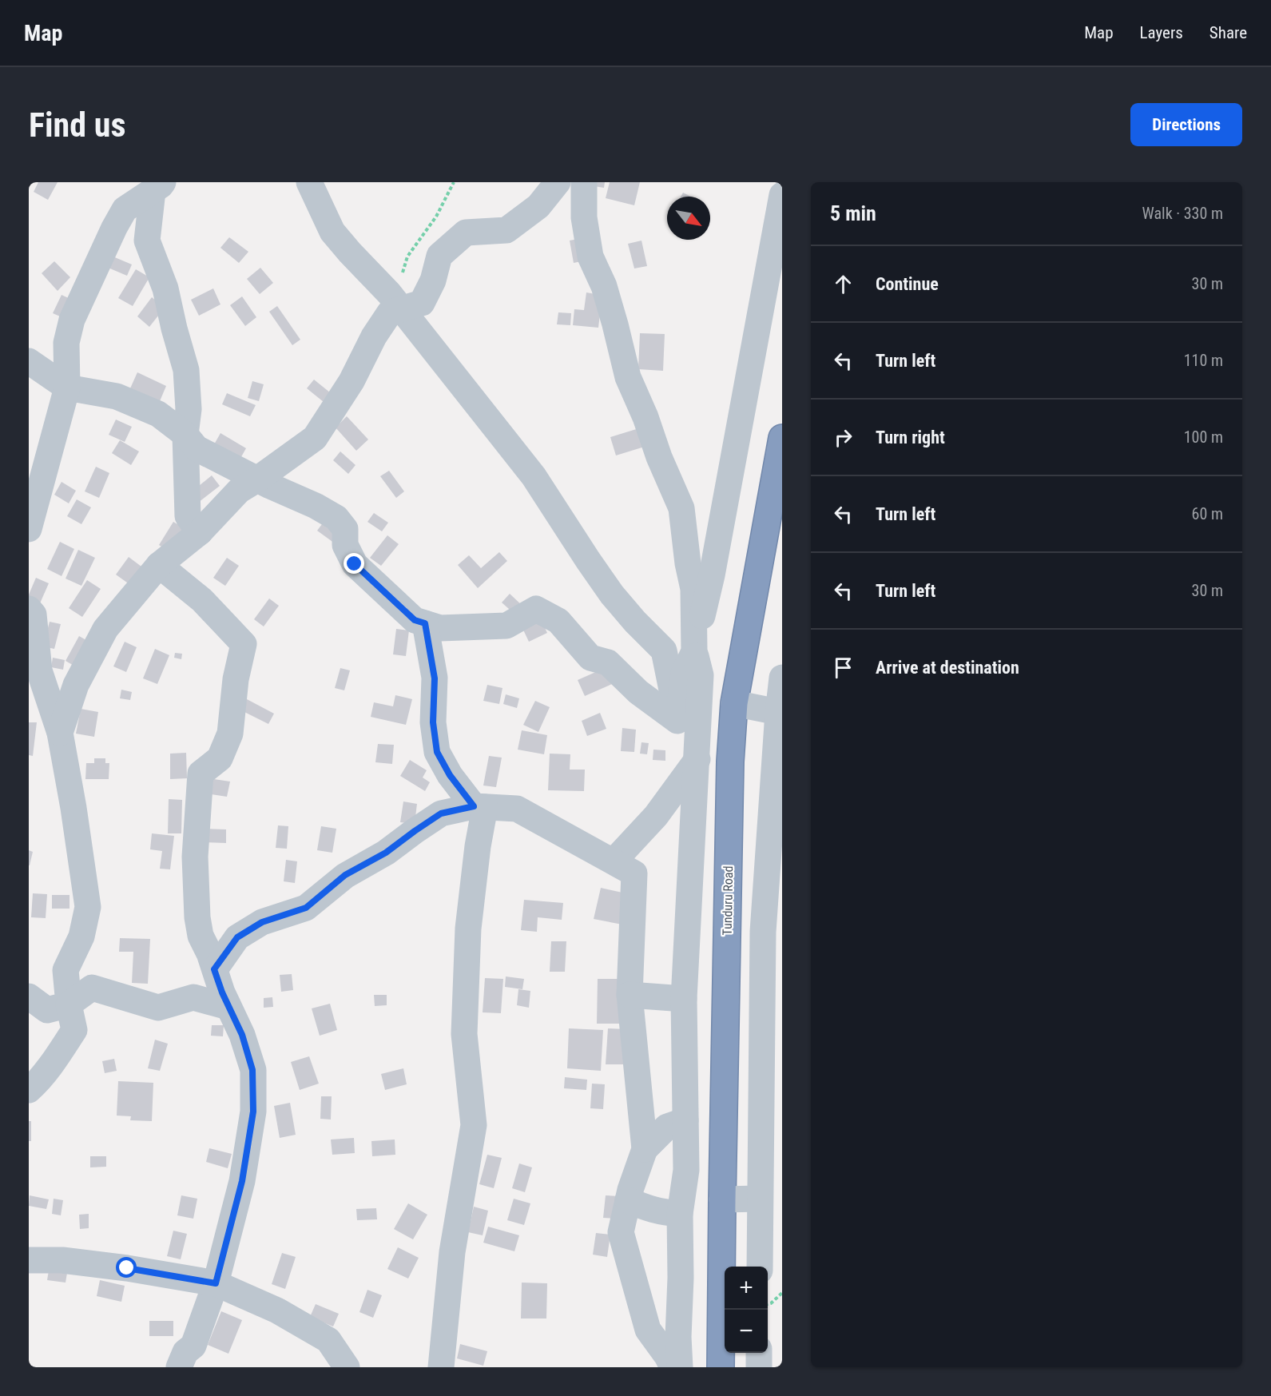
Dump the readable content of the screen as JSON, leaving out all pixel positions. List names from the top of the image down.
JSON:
{
  "streets": {
    "highway": ["Tunduru Road"]
  },
  "north": "bottom right",
  "page": {
    "header": "Map",
    "nav": ["Map", "Layers", "Share"],
    "buttons": "Directions",
    "title": "Find us",
    "heading": ["5 min", "Walk · 330 m"],
    "list": [
      ["Continue", "30 m"],
      ["Turn left", "110 m"],
      ["Turn right", "100 m"],
      ["Turn left", "60 m"],
      ["Turn left", "30 m"],
      "Arrive at destination"
    ],
    "map_buttons": ["+", "−"]
  }
}
